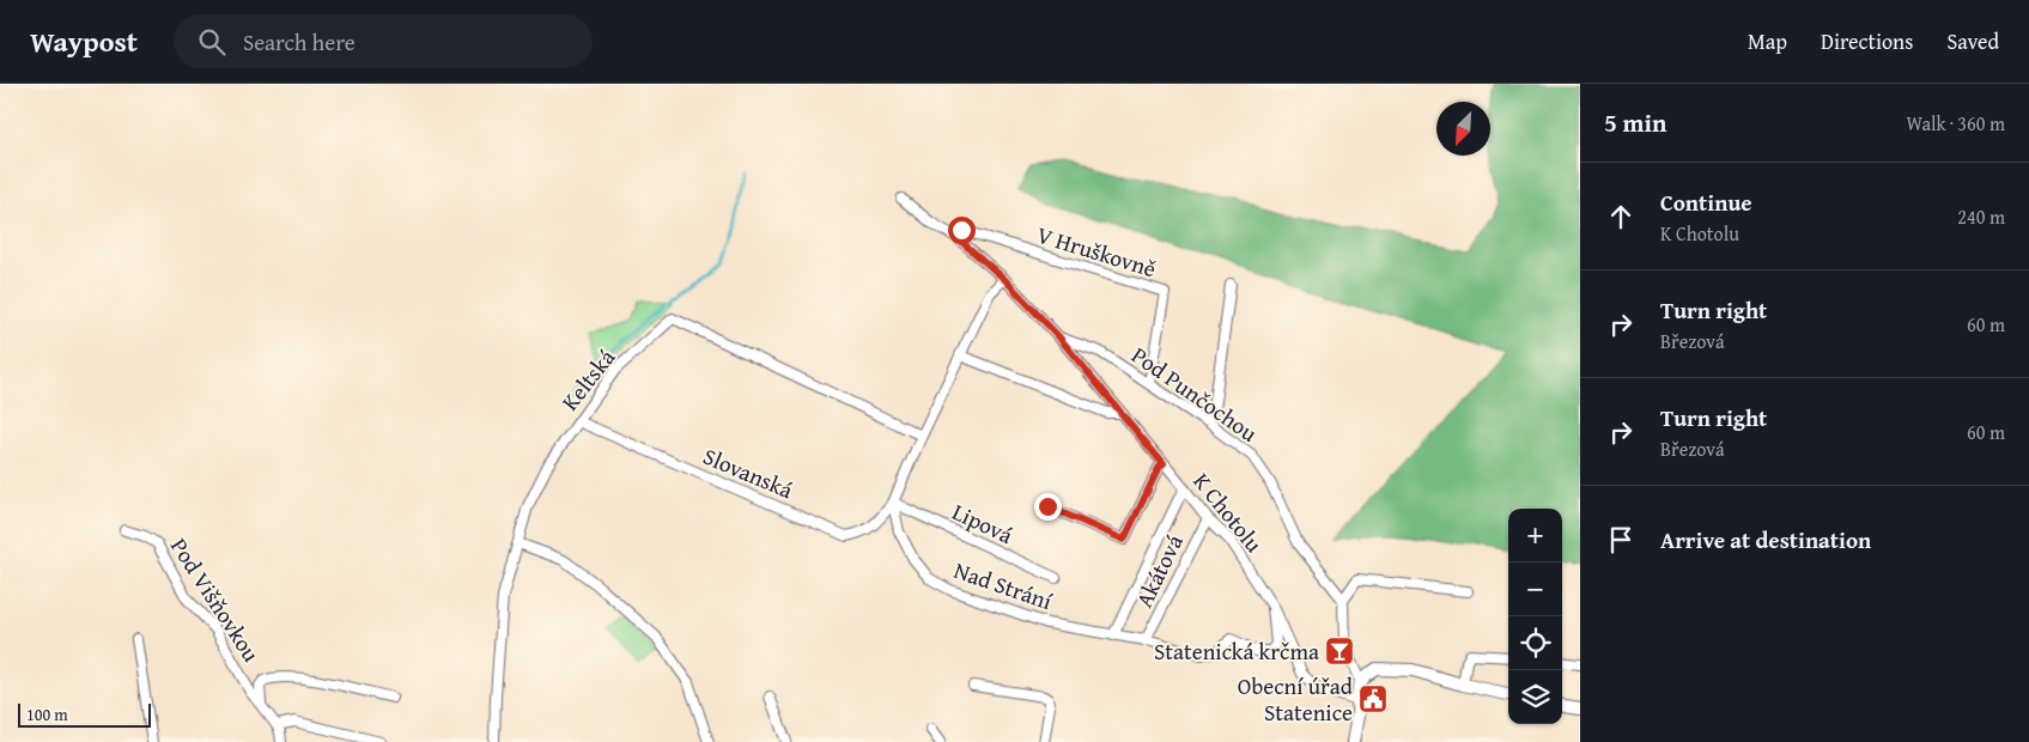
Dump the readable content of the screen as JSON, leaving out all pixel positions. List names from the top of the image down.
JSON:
{
  "streets": {
    "street": [
      "V Hruškovně",
      "Keltská",
      "Pod Punčochou",
      "Slovanská",
      "K Chotolu",
      "Lipová",
      "Akátová",
      "Nad Strání",
      "Pod Višňovkou"
    ]
  },
  "crossings": [
    ["V Hruškovně", "Pod Punčochou"],
    ["V Hruškovně", "K Chotolu"],
    ["Keltská", "Slovanská"],
    ["Pod Punčochou", "K Chotolu"],
    ["Slovanská", "Lipová"],
    ["Slovanská", "Nad Strání"],
    ["K Chotolu", "Akátová"],
    ["K Chotolu", "Nad Strání"],
    ["Lipová", "Nad Strání"],
    ["Akátová", "Nad Strání"]
  ],
  "places": {
    "bar": ["Statenická krčma"],
    "public building": ["Obecní úřad Statenice"]
  },
  "scale_bar": "100 m",
  "north": "bottom left",
  "page": {
    "header": "Waypost",
    "search": "Search here",
    "nav": ["Map", "Directions", "Saved"],
    "heading": ["5 min", "Walk · 360 m"],
    "list": [
      ["Continue", "K Chotolu", "240 m"],
      ["Turn right", "Březová", "60 m"],
      ["Turn right", "Březová", "60 m"],
      "Arrive at destination"
    ],
    "map_buttons": ["+", "−"],
    "scale": "100 m"
  }
}
